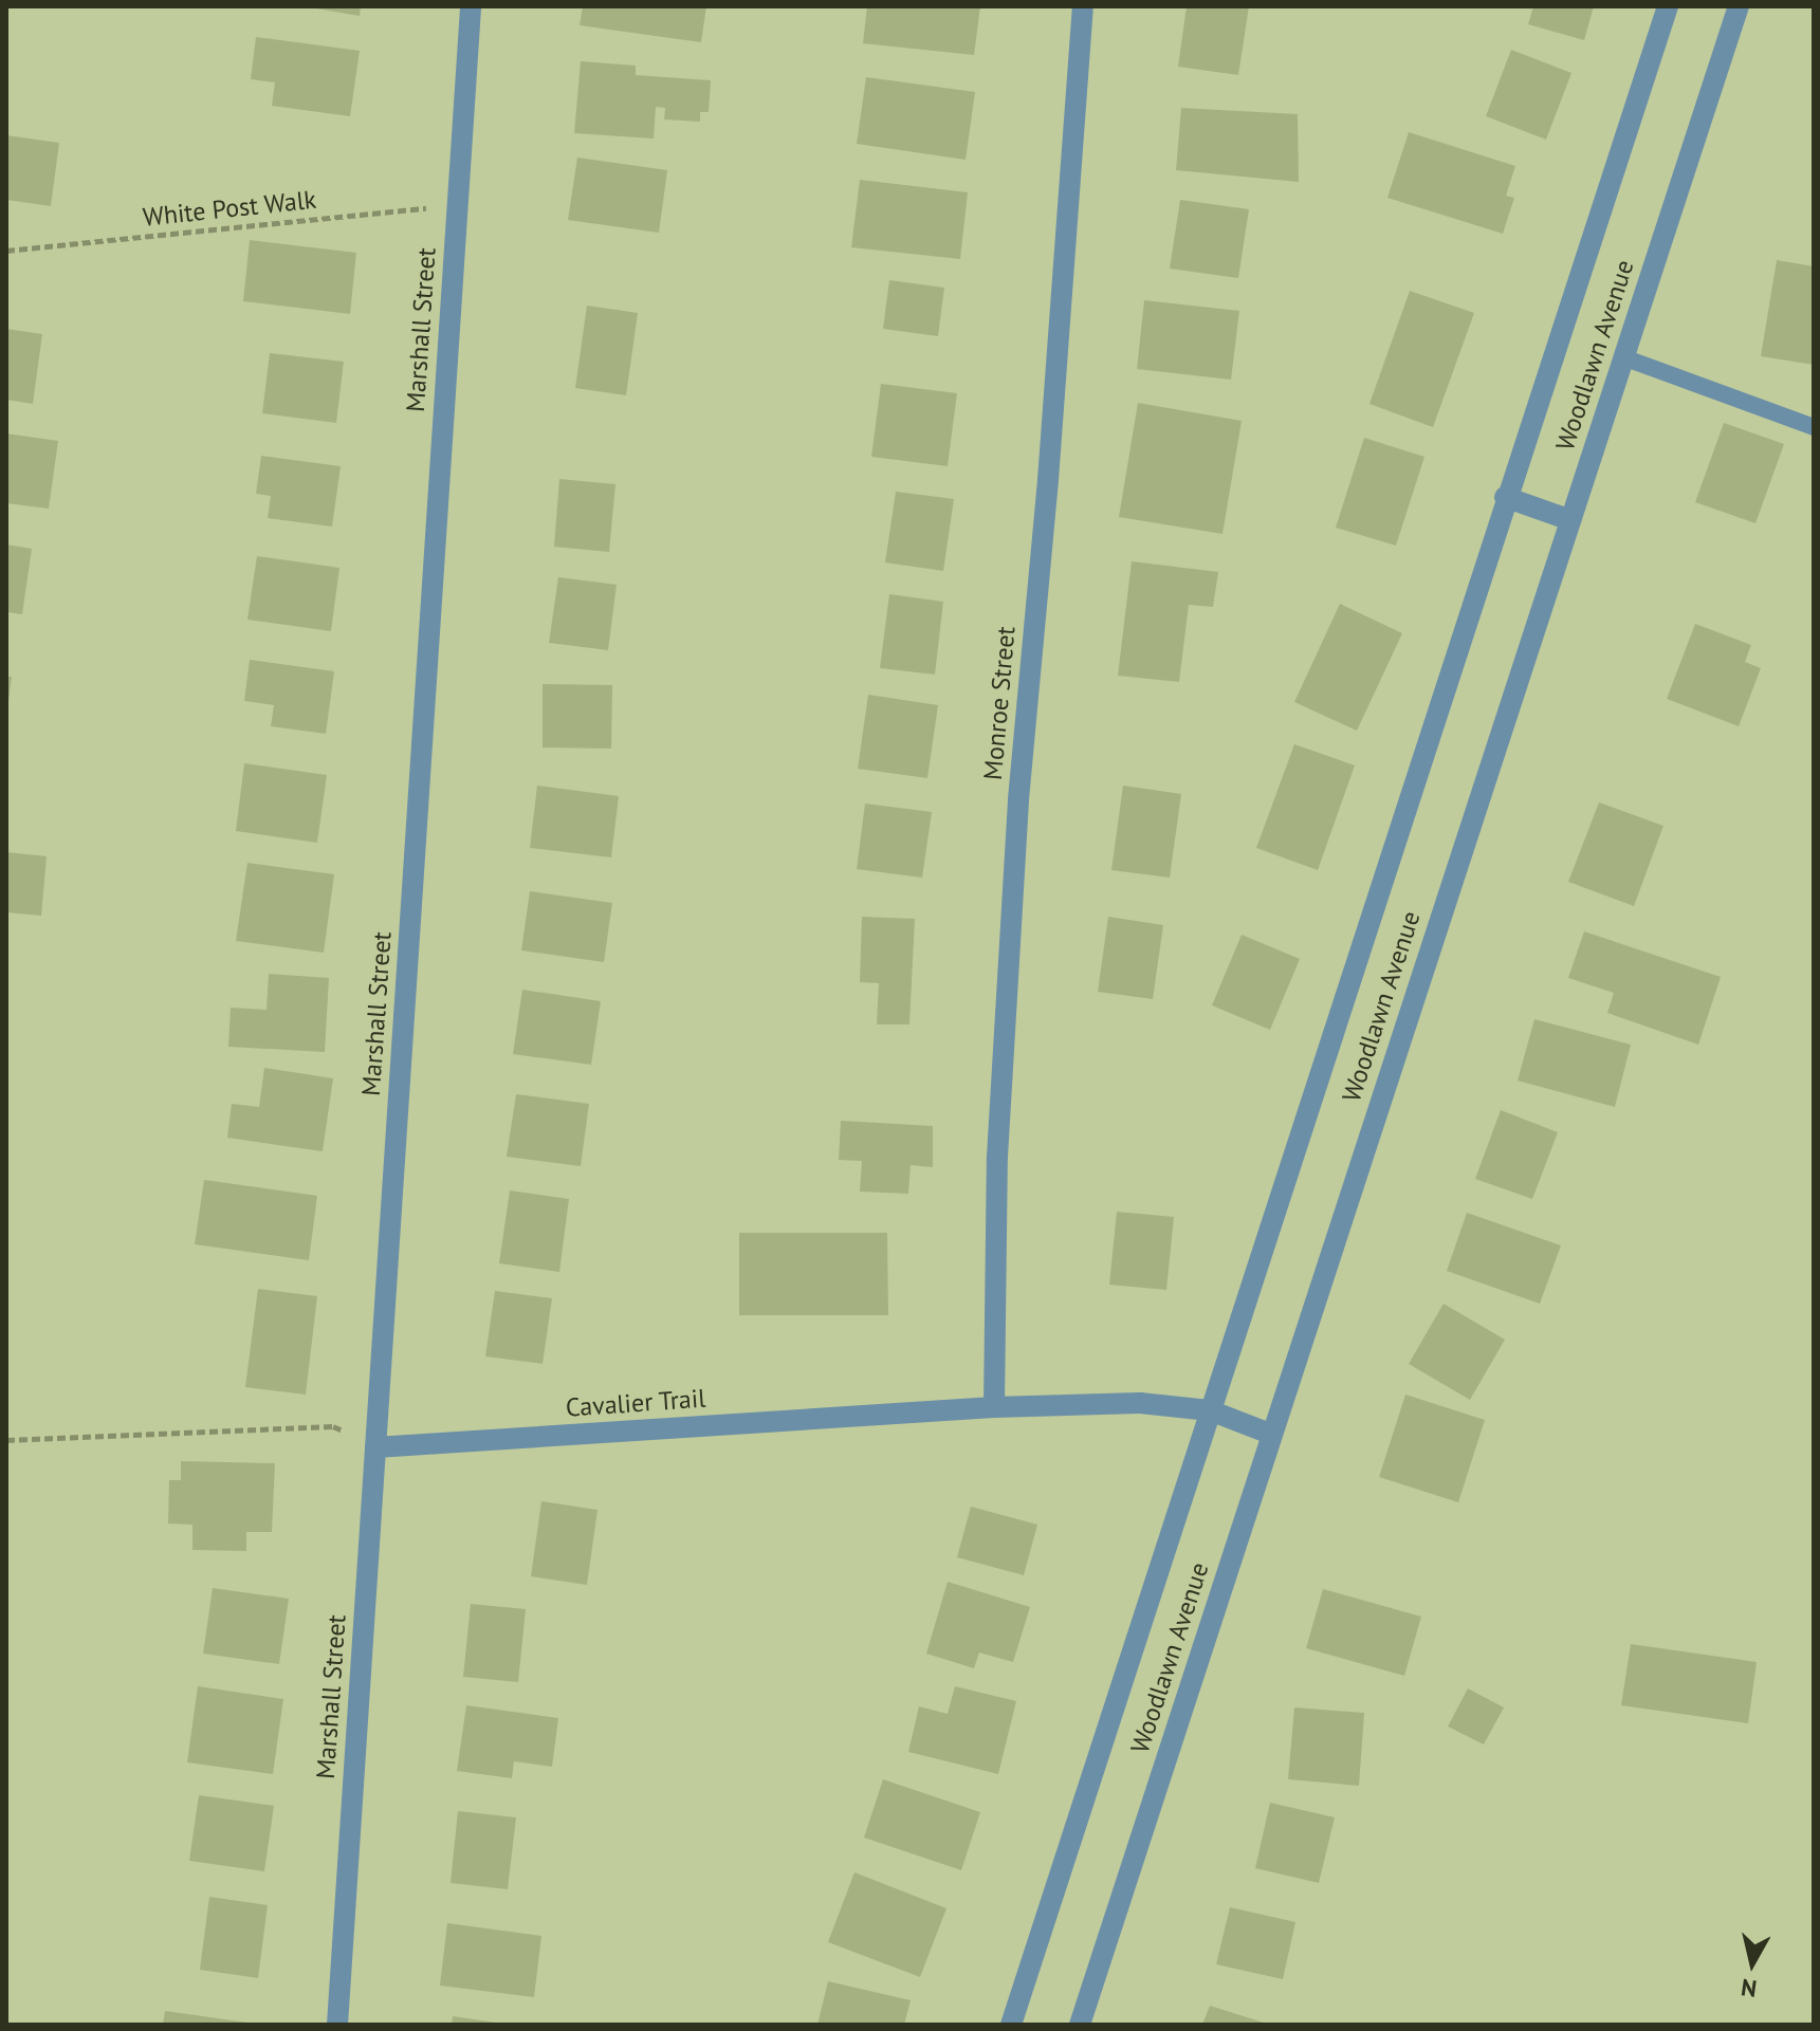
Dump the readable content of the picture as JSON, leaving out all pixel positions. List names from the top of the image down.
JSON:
{
  "streets": {
    "street": [
      "Marshall Street",
      "Woodlawn Avenue",
      "Monroe Street",
      "Cavalier Trail"
    ],
    "path": ["White Post Walk"]
  },
  "crossings": [
    ["White Post Walk", "Marshall Street"],
    ["Marshall Street", "Cavalier Trail"],
    ["Woodlawn Avenue", "Cavalier Trail"],
    ["Monroe Street", "Cavalier Trail"]
  ],
  "north": "bottom"
}
